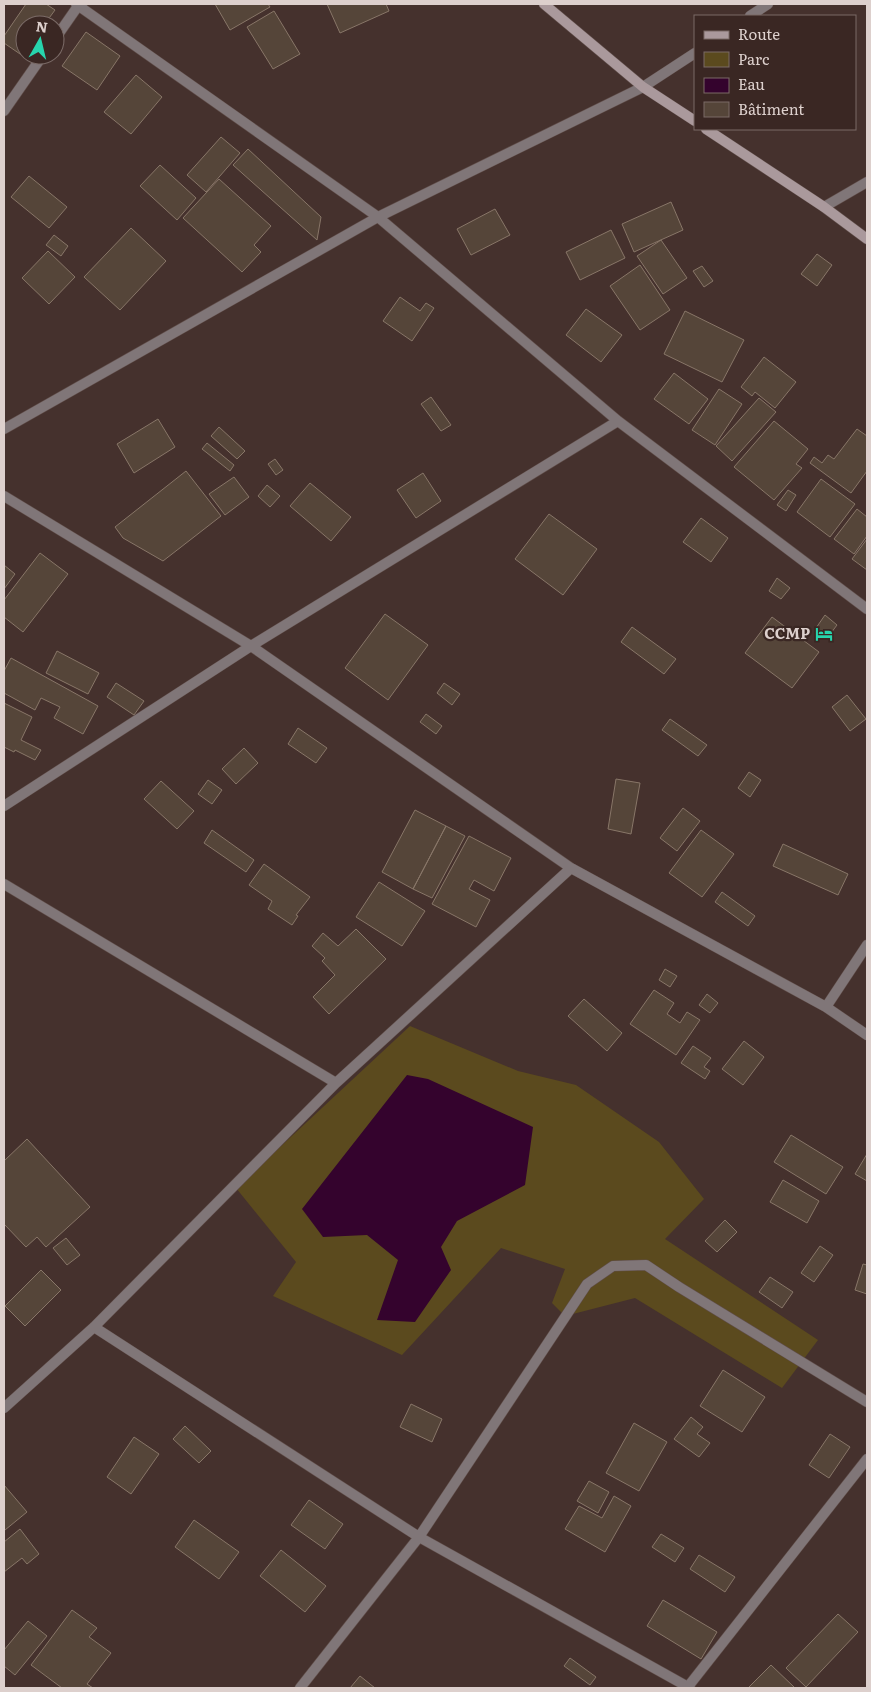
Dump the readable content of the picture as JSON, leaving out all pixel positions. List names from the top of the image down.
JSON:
{
  "places": {
    "hotel": ["CCMP"]
  },
  "legend": [
    "Route",
    "Parc",
    "Eau",
    "Bâtiment"
  ],
  "north": "top"
}
